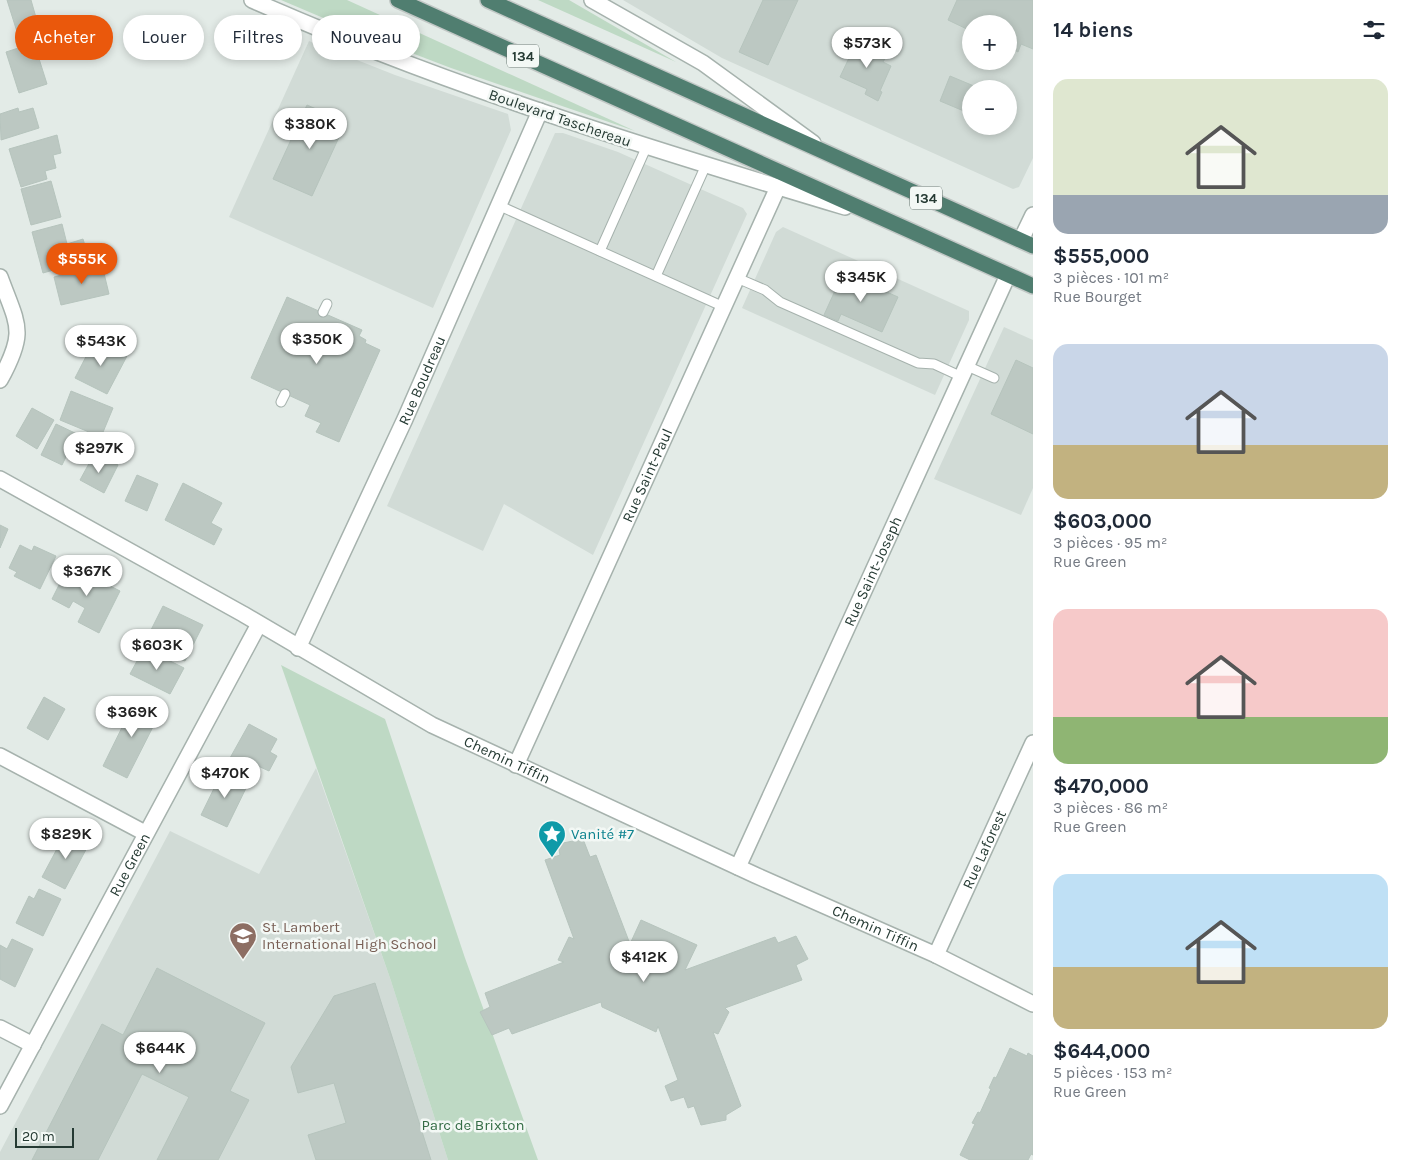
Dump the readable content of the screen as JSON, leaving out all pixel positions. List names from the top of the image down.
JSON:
{
  "streets": {
    "highway": ["134", "Boulevard Taschereau"],
    "street": [
      "Rue Boudreau",
      "Rue Saint-Paul",
      "Rue Saint-Joseph",
      "Chemin Tiffin",
      "Rue Laforest",
      "Rue Green"
    ]
  },
  "crossings": [
    ["Boulevard Taschereau", "Rue Boudreau"],
    ["Boulevard Taschereau", "Rue Saint-Paul"],
    ["Boulevard Taschereau", "Rue Saint-Joseph"],
    ["Rue Boudreau", "Chemin Tiffin"],
    ["Rue Saint-Paul", "Chemin Tiffin"],
    ["Rue Saint-Joseph", "Chemin Tiffin"],
    ["Chemin Tiffin", "Rue Laforest"],
    ["Chemin Tiffin", "Rue Green"]
  ],
  "parks": ["Parc de Brixton"],
  "places": {
    "place": ["Vanité #7"],
    "school or university": ["St. Lambert International High School"]
  },
  "scale_bar": "20 m",
  "page": {
    "heading": "14 biens",
    "map_buttons": ["+", "−"],
    "chip": [
      "Acheter",
      "Louer",
      "Filtres",
      "Nouveau"
    ],
    "price": [
      "$573K",
      "$380K",
      "$555K",
      "$345K",
      "$350K",
      "$543K",
      "$297K",
      "$367K",
      "$603K",
      "$369K",
      "$470K",
      "$829K",
      "$412K",
      "$644K"
    ],
    "list": [
      {
        "name": "$555,000",
        "note": "3 pièces · 101 m² · Rue Bourget"
      },
      {
        "name": "$603,000",
        "note": "3 pièces · 95 m² · Rue Green"
      },
      {
        "name": "$470,000",
        "note": "3 pièces · 86 m² · Rue Green"
      },
      {
        "name": "$644,000",
        "note": "5 pièces · 153 m² · Rue Green"
      }
    ],
    "scale": "20 m"
  }
}
